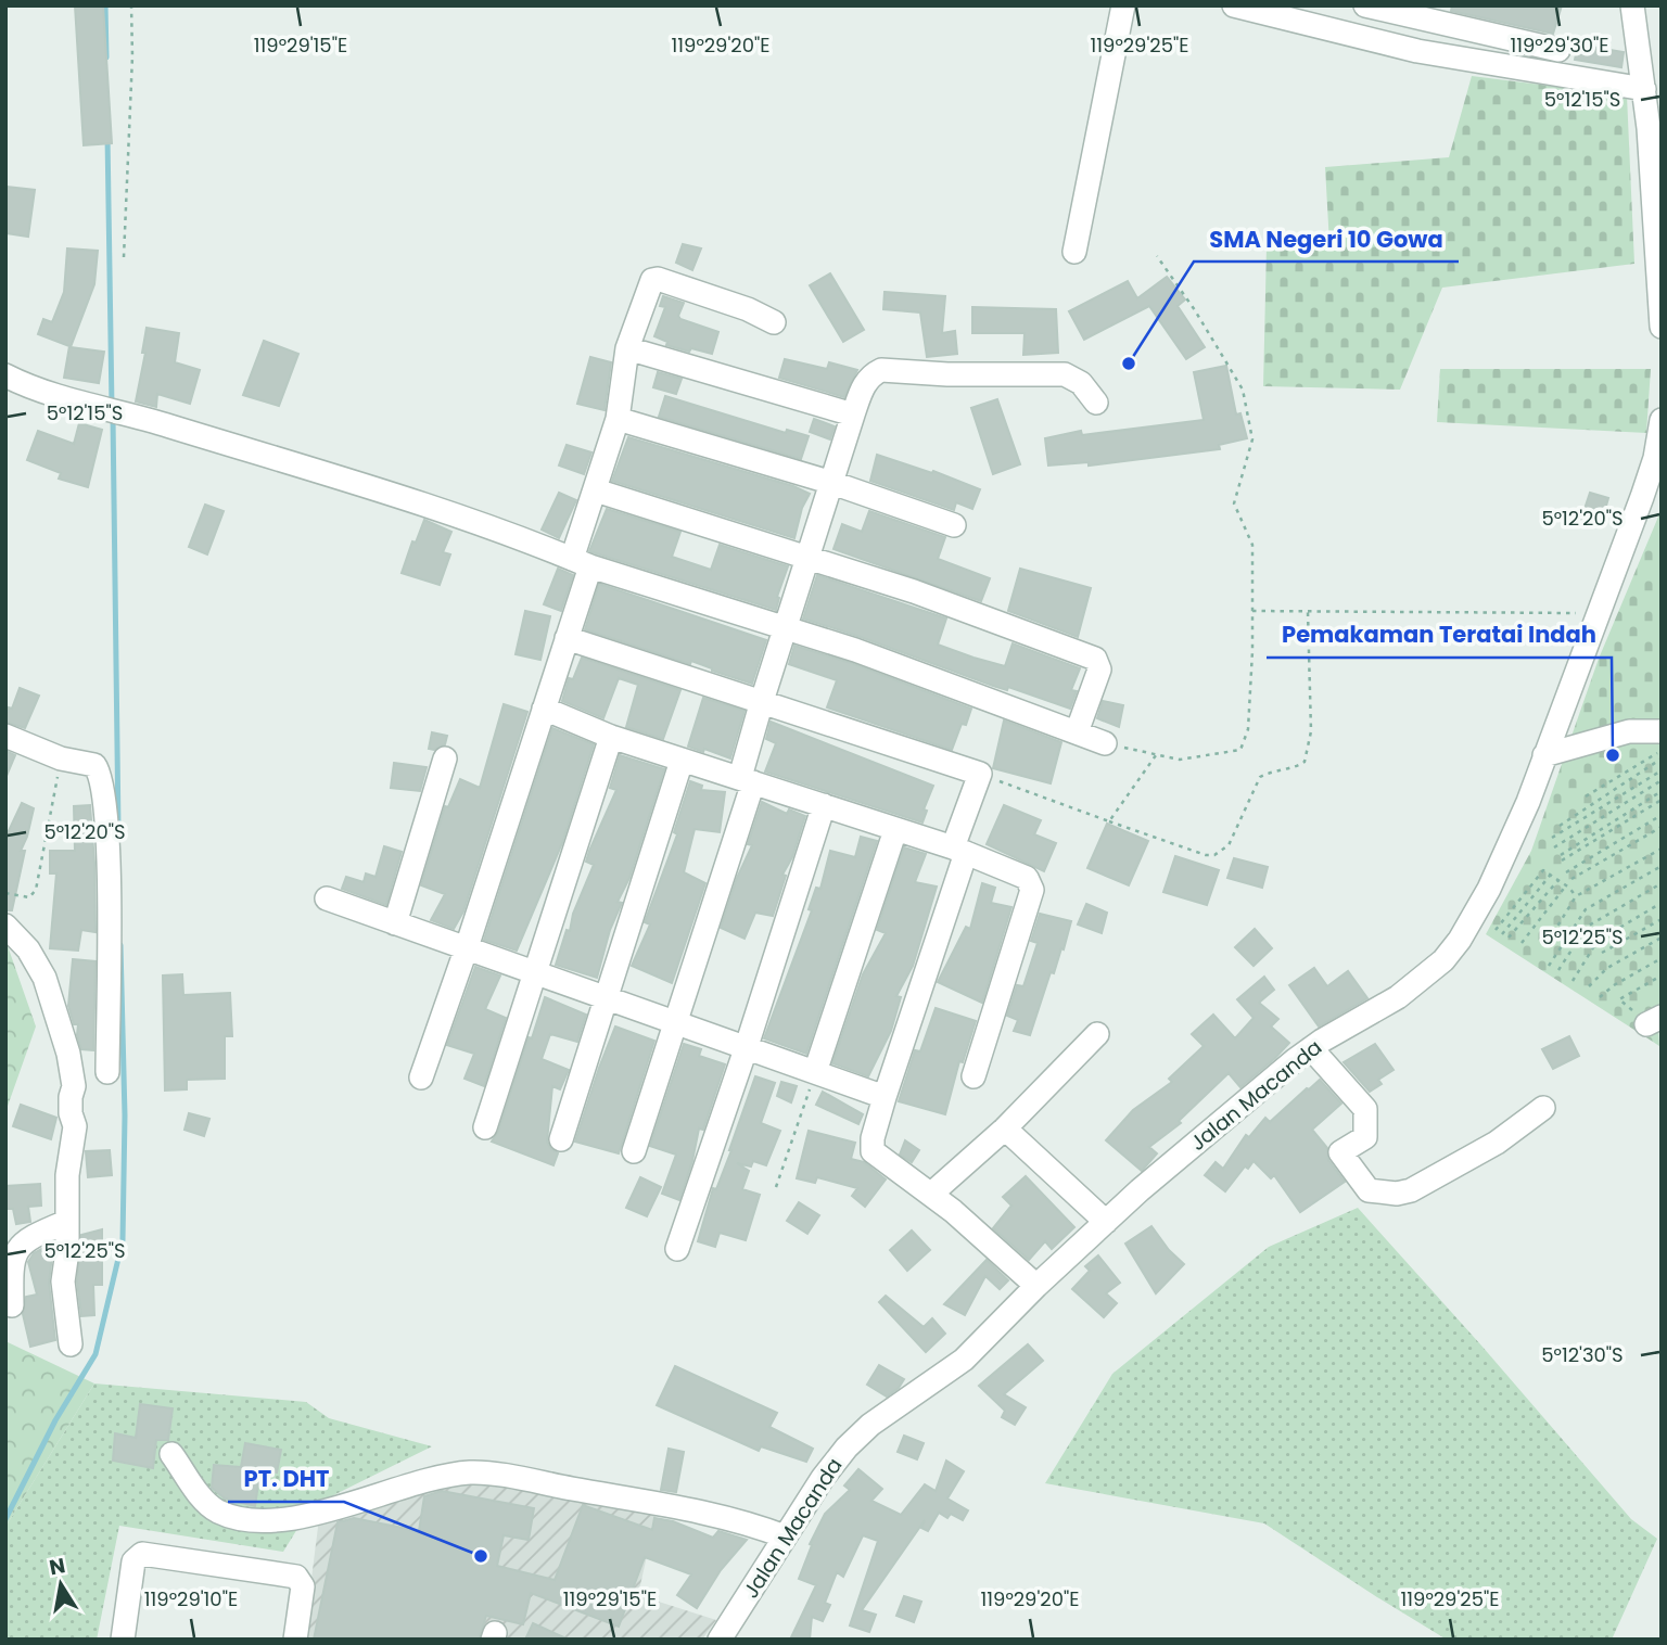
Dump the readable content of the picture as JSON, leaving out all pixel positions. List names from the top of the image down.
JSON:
{
  "streets": {
    "street": ["Jalan Macanda"]
  },
  "places": ["SMA Negeri 10 Gowa", "Pemakaman Teratai Indah", "PT. DHT"],
  "north": "top",
  "coordinates": [
    "119°29'15\"E",
    "119°29'20\"E",
    "119°29'25\"E",
    "119°29'30\"E",
    "5°12'15\"S",
    "5°12'20\"S",
    "5°12'25\"S",
    "5°12'30\"S",
    "119°29'10\"E"
  ]
}
